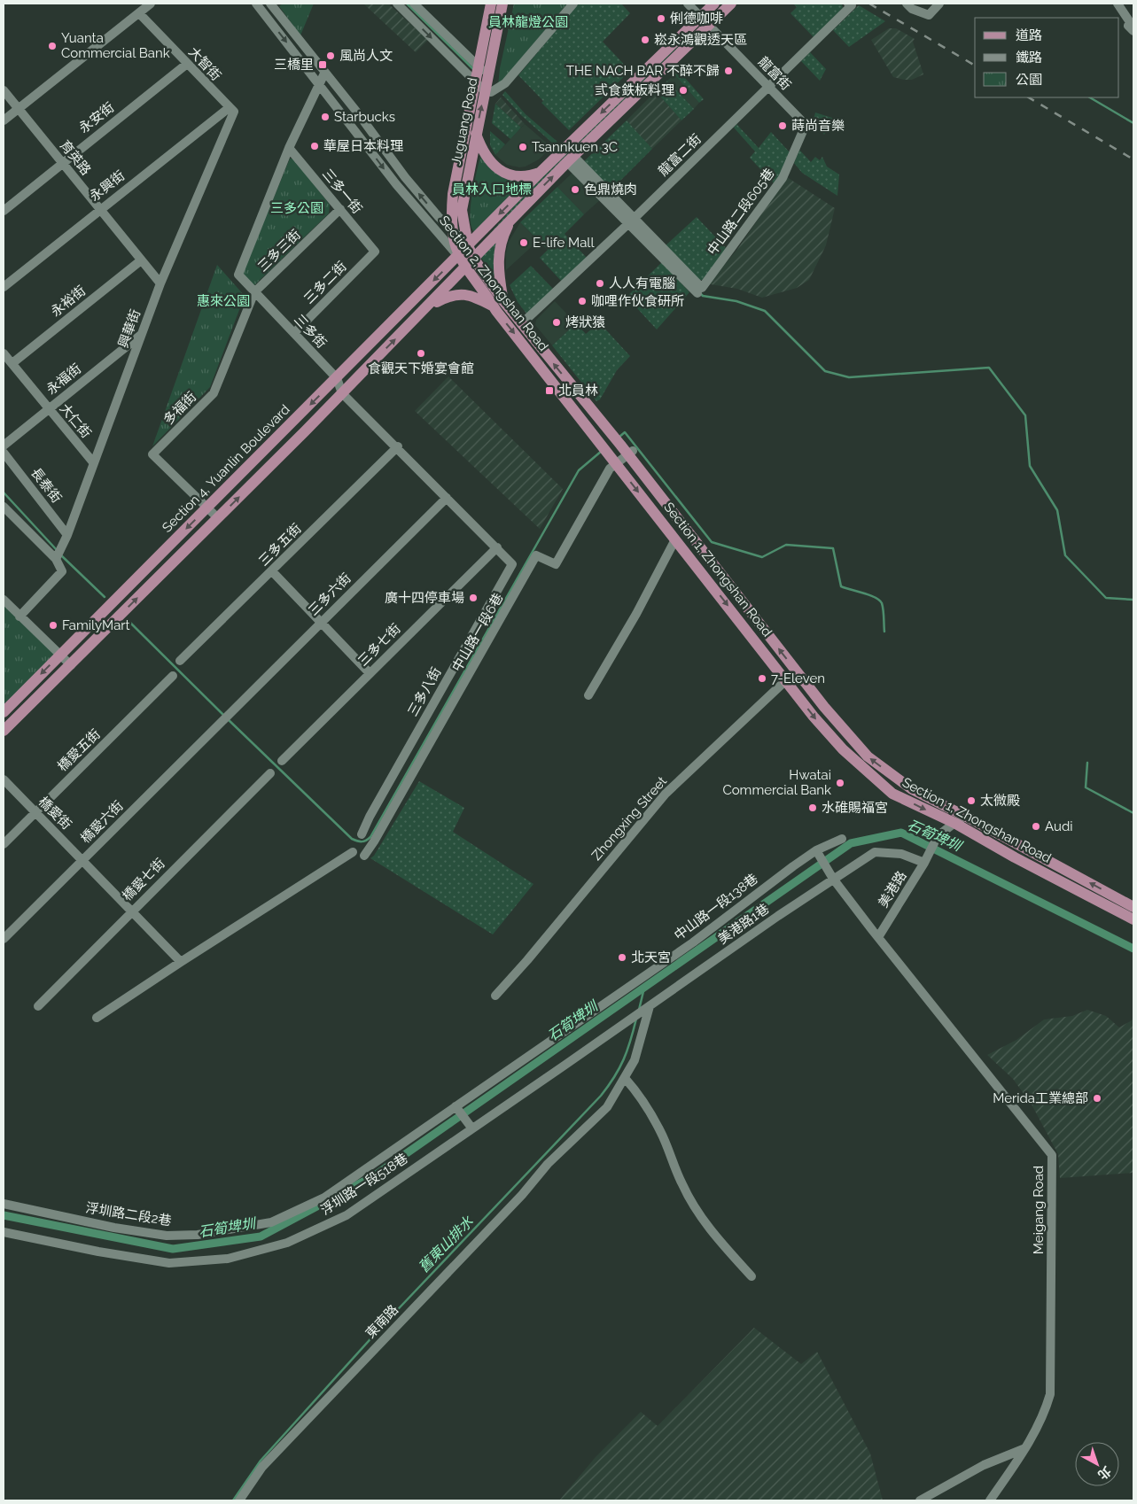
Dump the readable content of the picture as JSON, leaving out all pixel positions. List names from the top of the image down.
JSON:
{
  "streets": {
    "main road": [
      "Juguang Road",
      "Section 2, Zhongshan Road",
      "Section 4, Yuanlin Boulevard",
      "Section 1, Zhongshan Road"
    ],
    "street": [
      "大智街",
      "龍富街",
      "永安街",
      "龍富二街",
      "育英路",
      "永興街",
      "三多一街",
      "中山路二段605巷",
      "三多三街",
      "三多二街",
      "永裕街",
      "興華街",
      "三多街",
      "永福街",
      "多福街",
      "大仁街",
      "長泰街",
      "三多五街",
      "三多六街",
      "中山路一段6巷",
      "三多七街",
      "三多八街",
      "橋愛五街",
      "橋愛街",
      "Zhongxing Street",
      "橋愛六街",
      "橋愛七街",
      "美港路",
      "中山路一段138巷",
      "美港路1巷",
      "浮圳路一段518巷",
      "Meigang Road",
      "浮圳路二段2巷",
      "東南路"
    ]
  },
  "crossings": [
    ["大智街", "永安街"],
    ["大智街", "永興街"],
    ["大智街", "興華街"],
    ["龍富街", "龍富二街"],
    ["龍富街", "中山路二段605巷"],
    ["龍富街", "Section 4, Yuanlin Boulevard"],
    ["永安街", "育英路"],
    ["Juguang Road", "Section 2, Zhongshan Road"],
    ["Juguang Road", "Section 4, Yuanlin Boulevard"],
    ["龍富二街", "中山路二段605巷"],
    ["龍富二街", "Section 2, Zhongshan Road"],
    ["育英路", "永興街"],
    ["育英路", "永裕街"],
    ["育英路", "興華街"],
    ["永興街", "興華街"],
    ["三多一街", "三多三街"],
    ["三多一街", "三多二街"],
    ["三多一街", "三多街"],
    ["三多三街", "三多街"],
    ["三多三街", "多福街"],
    ["三多二街", "三多街"],
    ["Section 2, Zhongshan Road", "三多街"],
    ["Section 2, Zhongshan Road", "Section 4, Yuanlin Boulevard"],
    ["Section 2, Zhongshan Road", "Section 1, Zhongshan Road"],
    ["永裕街", "大仁街"],
    ["興華街", "永福街"],
    ["興華街", "大仁街"],
    ["興華街", "長泰街"],
    ["三多街", "多福街"],
    ["三多街", "Section 4, Yuanlin Boulevard"],
    ["三多街", "三多五街"],
    ["三多街", "三多六街"],
    ["三多街", "三多七街"],
    ["三多街", "三多八街"],
    ["永福街", "大仁街"],
    ["多福街", "Section 4, Yuanlin Boulevard"],
    ["Section 1, Zhongshan Road", "中山路一段6巷"],
    ["Section 1, Zhongshan Road", "Zhongxing Street"],
    ["Section 1, Zhongshan Road", "美港路"],
    ["三多六街", "橋愛六街"],
    ["橋愛五街", "橋愛街"],
    ["橋愛街", "橋愛六街"],
    ["橋愛街", "橋愛七街"],
    ["美港路", "美港路1巷"],
    ["美港路", "Meigang Road"],
    ["中山路一段138巷", "Meigang Road"],
    ["中山路一段138巷", "浮圳路二段2巷"],
    ["美港路1巷", "浮圳路一段518巷"],
    ["美港路1巷", "Meigang Road"]
  ],
  "water": ["石筍埤圳", "舊東山排水"],
  "parks": [
    "員林龍燈公園",
    "員林入口地標",
    "三多公園",
    "惠來公園"
  ],
  "places": {
    "other": [
      "俐德咖啡",
      "崧永鴻觀透天區",
      "Yuanta Commercial Bank",
      "風尚人文",
      "THE NACH BAR 不醉不歸",
      "弎食鉄板料理",
      "Starbucks",
      "蒔尚音樂",
      "華屋日本料理",
      "Tsannkuen 3C",
      "色鼎燒肉",
      "E-life Mall",
      "人人有電腦",
      "咖哩作伙食研所",
      "烤狀猿",
      "食觀天下婚宴會館",
      "廣十四停車場",
      "FamilyMart",
      "7-Eleven",
      "Hwatai Commercial Bank",
      "太微殿",
      "水碓賜福宮",
      "Audi",
      "北天宮",
      "Merida工業總部"
    ],
    "transit": ["三橋里", "北員林"]
  },
  "legend": ["道路", "鐵路", "公園"],
  "north": "bottom right"
}
